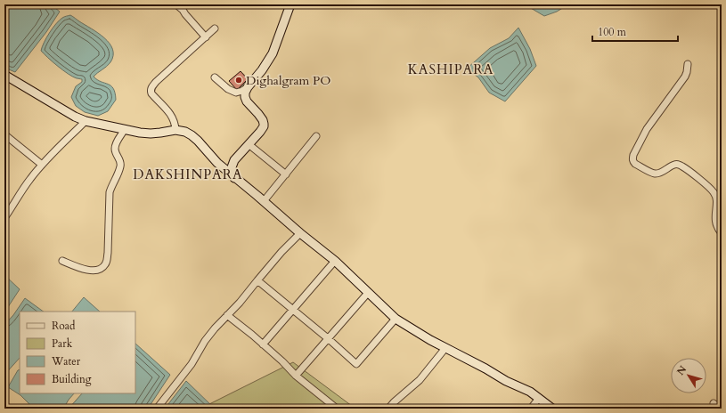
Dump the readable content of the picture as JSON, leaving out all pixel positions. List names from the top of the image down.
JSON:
{
  "districts": ["KASHIPARA", "DAKSHINPARA"],
  "places": ["Dighalgram PO"],
  "legend": [
    "Road",
    "Park",
    "Water",
    "Building"
  ],
  "scale_bar": "100 m",
  "north": "top left"
}
